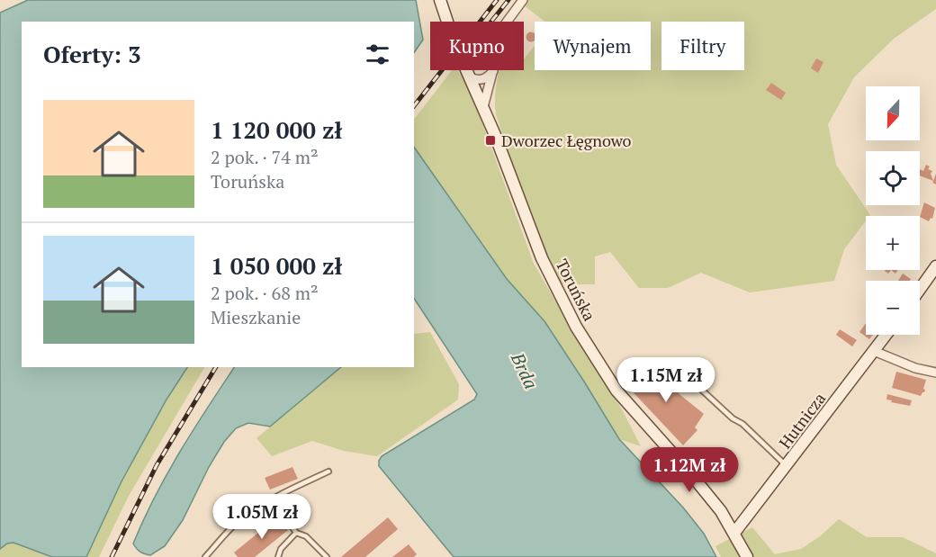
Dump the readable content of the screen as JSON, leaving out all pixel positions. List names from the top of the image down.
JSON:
{
  "streets": {
    "street": ["Toruńska", "Hutnicza"]
  },
  "crossings": [
    ["Toruńska", "Hutnicza"]
  ],
  "water": ["Brda"],
  "places": {
    "transit": ["Dworzec Łęgnowo"]
  },
  "north": "bottom",
  "page": {
    "chip": ["Kupno", "Wynajem", "Filtry"],
    "heading": "Oferty: 3",
    "map_buttons": ["+", "−"],
    "list": [
      {
        "name": "1 120 000 zł",
        "note": "2 pok. · 74 m² · Toruńska"
      },
      {
        "name": "1 050 000 zł",
        "note": "2 pok. · 68 m² · Mieszkanie"
      }
    ],
    "price": ["1.15M zł", "1.12M zł", "1.05M zł"]
  }
}
